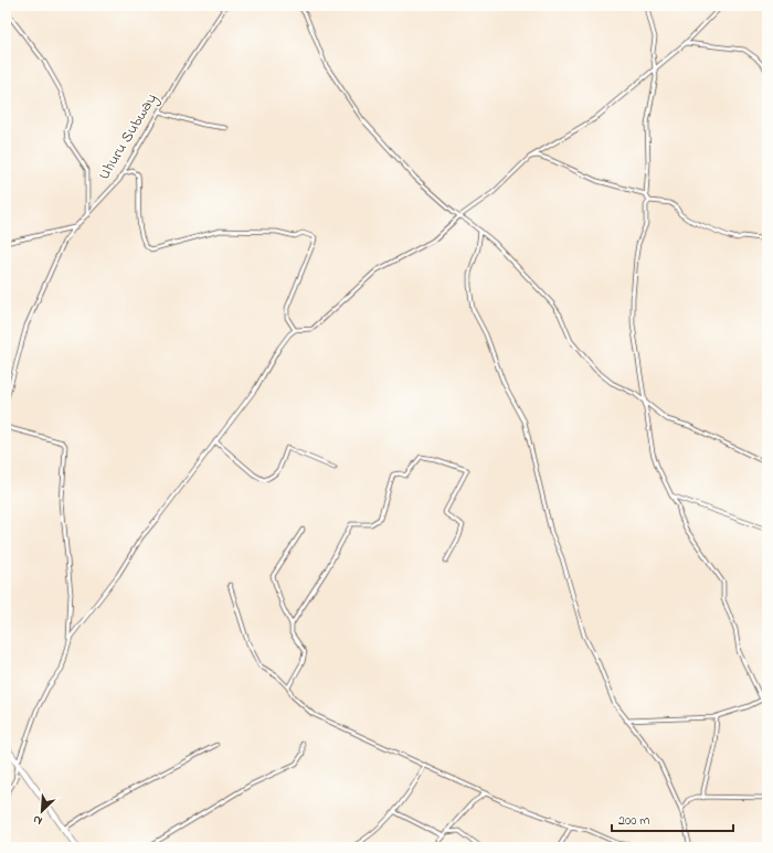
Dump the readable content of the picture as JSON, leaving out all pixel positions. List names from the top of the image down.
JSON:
{
  "streets": {
    "street": ["Uhuru Subway"]
  },
  "scale_bar": "200 m",
  "north": "bottom left"
}
